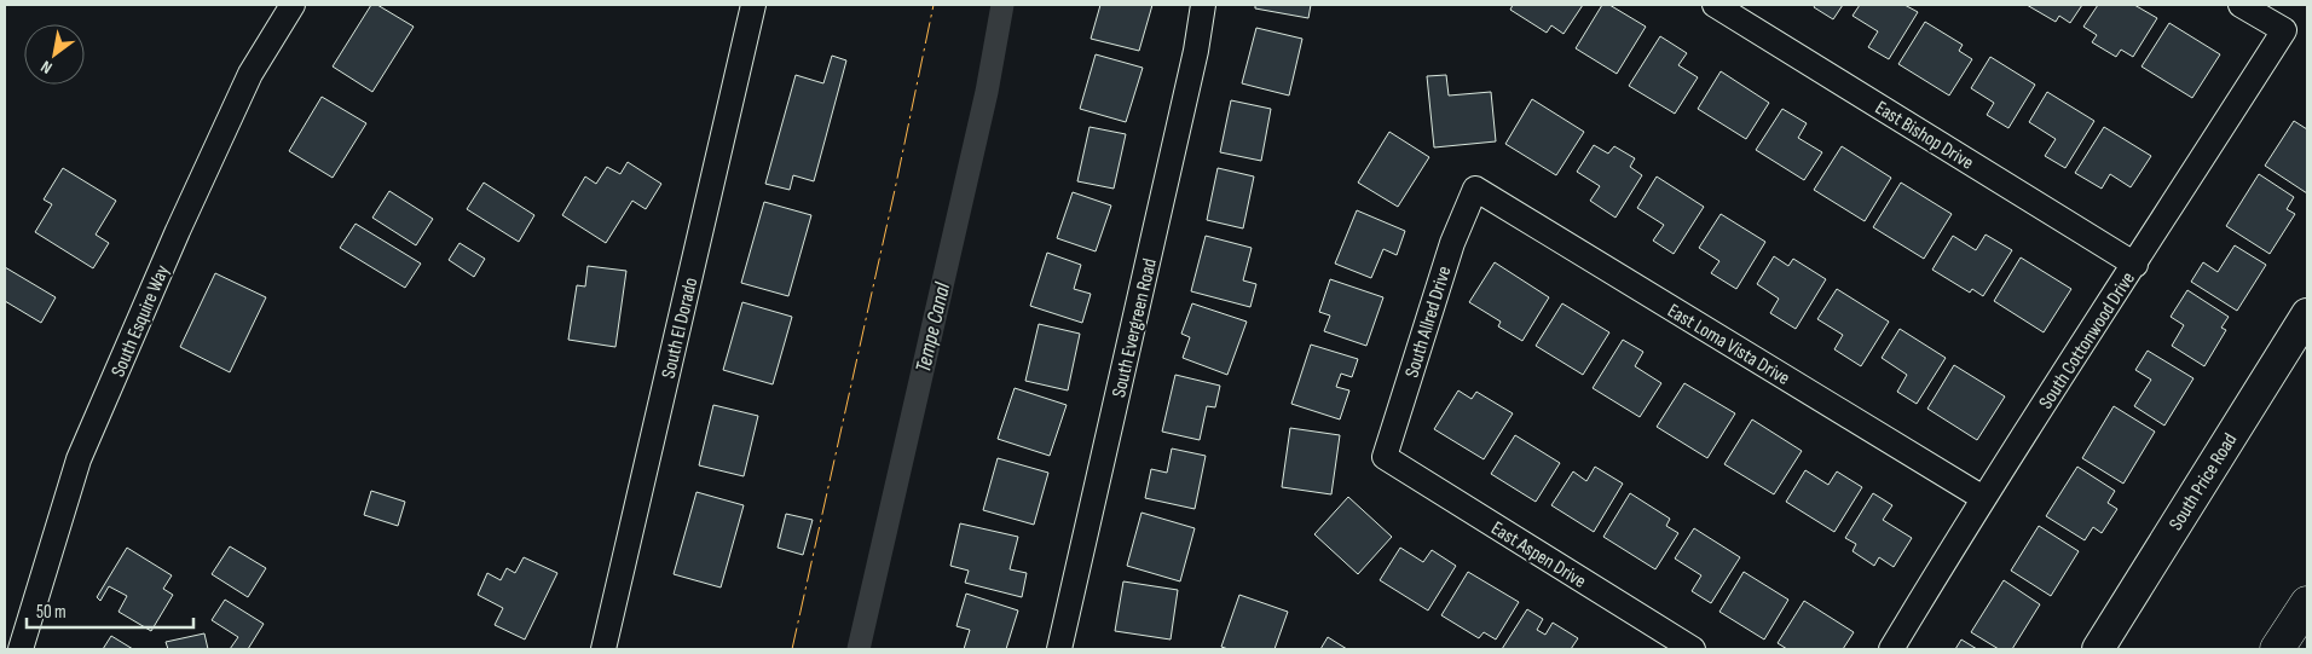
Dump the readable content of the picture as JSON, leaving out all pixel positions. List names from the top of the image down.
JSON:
{
  "streets": {
    "main road": ["South Price Road"],
    "street": [
      "East Bishop Drive",
      "South Esquire Way",
      "South Allred Drive",
      "South El Dorado",
      "South Evergreen Road",
      "South Cottonwood Drive",
      "East Loma Vista Drive",
      "East Aspen Drive"
    ]
  },
  "crossings": [
    ["East Bishop Drive", "South Cottonwood Drive"],
    ["South Allred Drive", "East Loma Vista Drive"],
    ["South Allred Drive", "East Aspen Drive"],
    ["South Cottonwood Drive", "East Loma Vista Drive"]
  ],
  "water": ["Tempe Canal"],
  "scale_bar": "50 m",
  "north": "bottom left"
}
